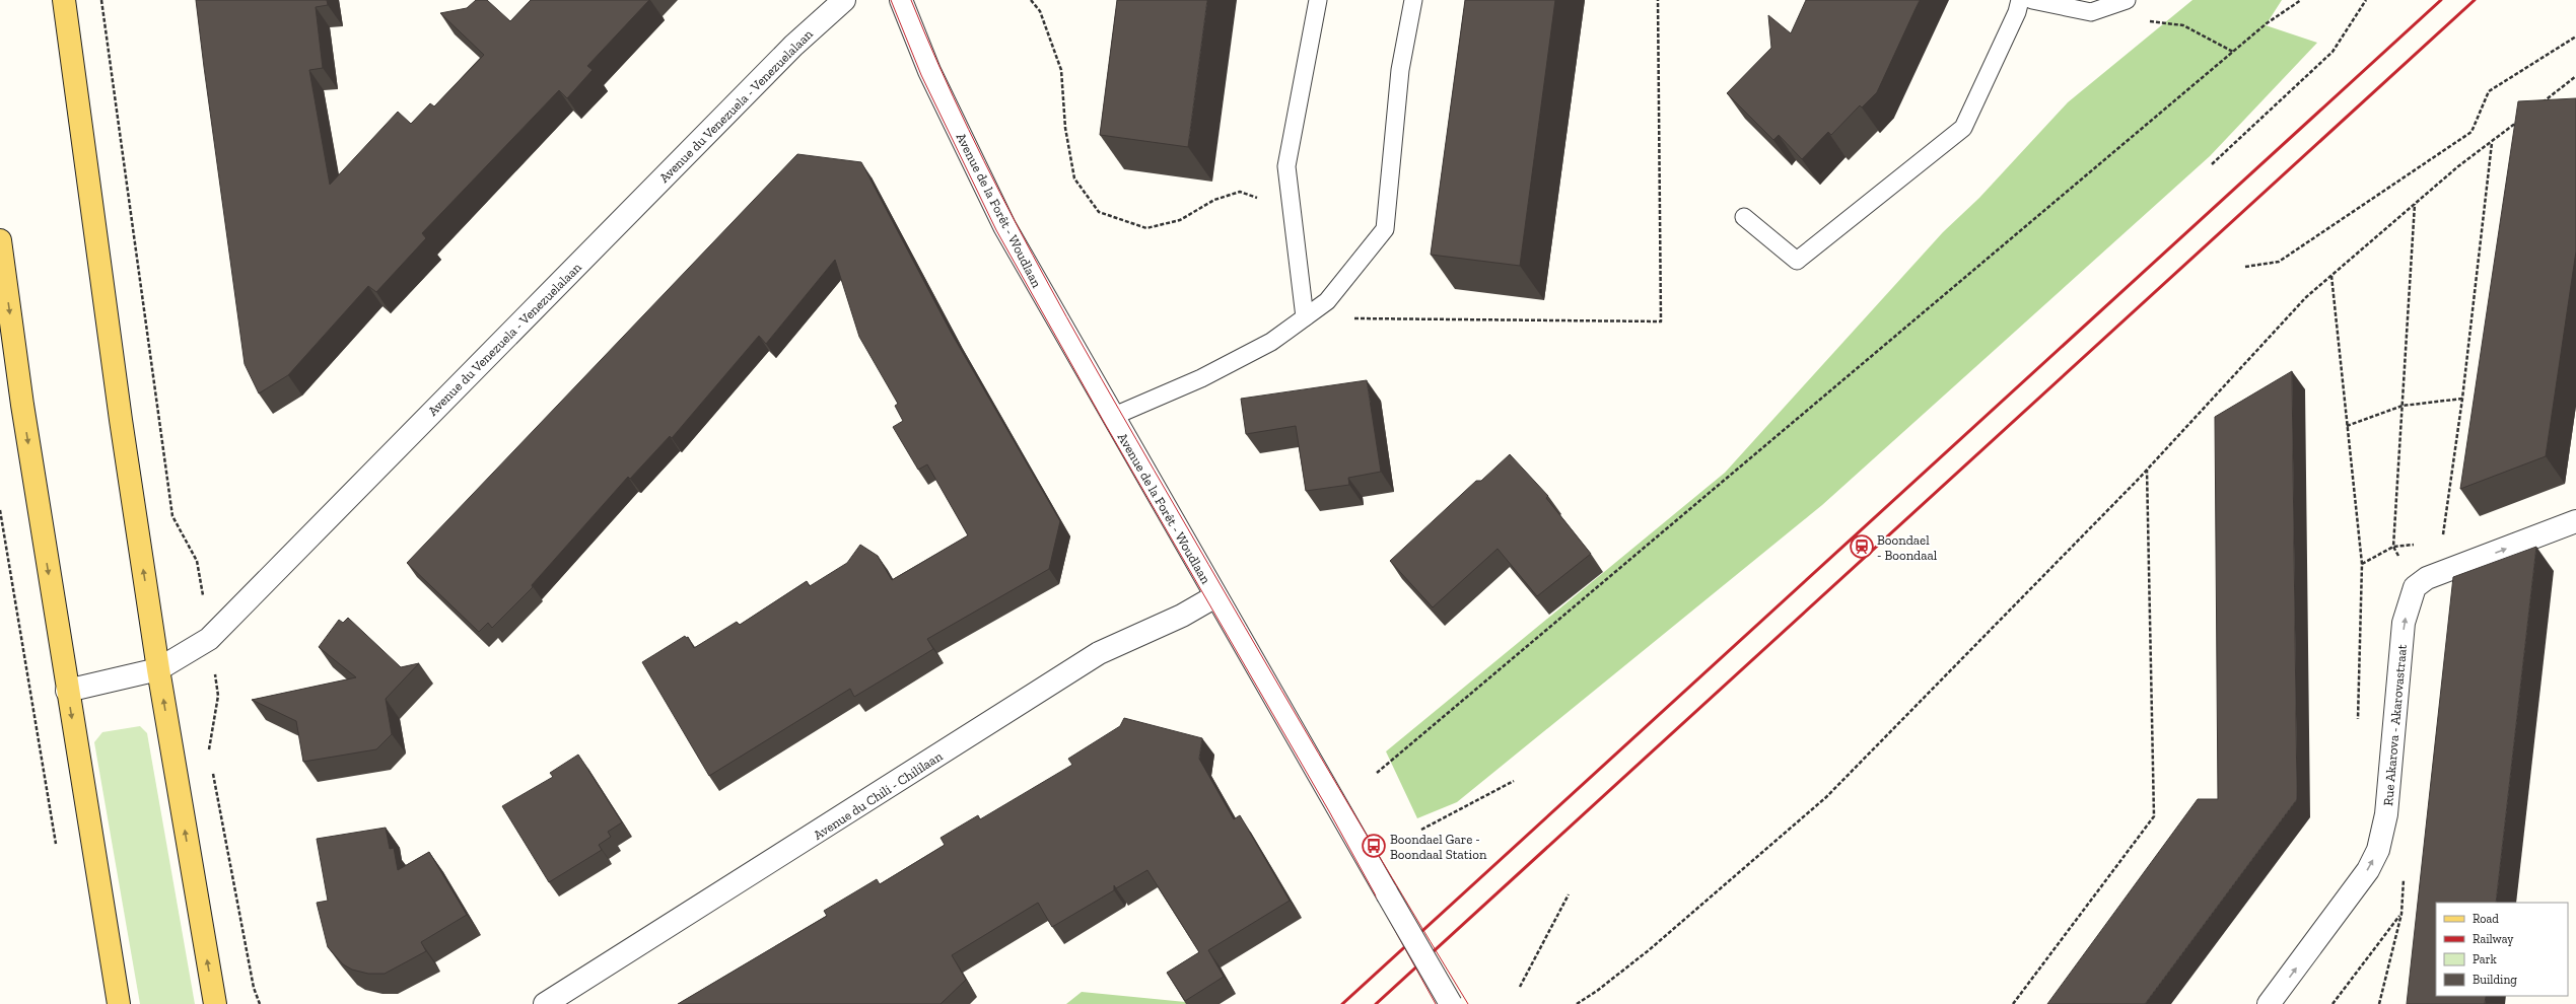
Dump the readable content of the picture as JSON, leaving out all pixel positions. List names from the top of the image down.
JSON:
{
  "streets": {
    "street": [
      "Avenue du Venezuela - Venezuelalaan",
      "Avenue de la Forêt - Woudlaan",
      "Rue Akarova - Akarovastraat",
      "Avenue du Chili - Chililaan"
    ]
  },
  "crossings": [
    ["Avenue de la Forêt - Woudlaan", "Avenue du Chili - Chililaan"]
  ],
  "one_way": ["Rue Akarova - Akarovastraat"],
  "places": {
    "station": ["Boondael - Boondaal"],
    "bus stop": ["Boondael Gare - Boondaal Station"]
  },
  "legend": [
    "Road",
    "Railway",
    "Park",
    "Building"
  ]
}
